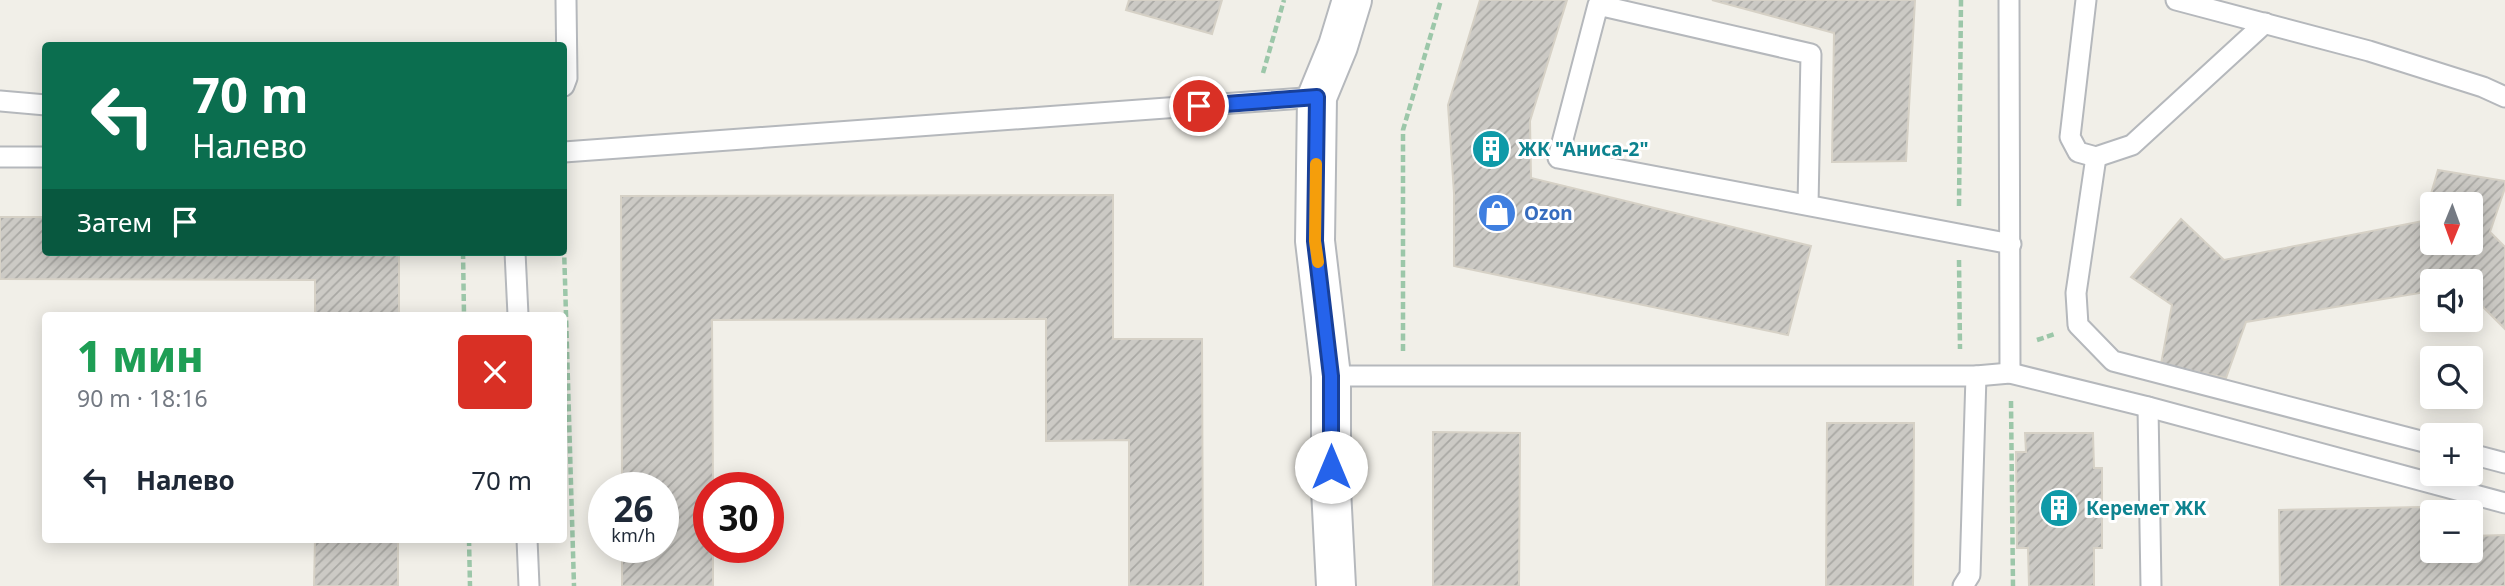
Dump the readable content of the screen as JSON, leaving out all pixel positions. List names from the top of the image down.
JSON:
{
  "places": {
    "building": ["ЖК \"Аниса-2\"", "Керемет ЖК"],
    "shop": ["Ozon"]
  },
  "north": "bottom",
  "page": {
    "turn": ["70 m", "Налево"],
    "then": "Затем",
    "map_buttons": ["+", "−"],
    "heading": ["1 мин", "90 m · 18:16"],
    "list": [
      {
        "name": "Налево",
        "value": "70 m"
      }
    ],
    "speed": "26 km/h",
    "limit": "30"
  }
}
